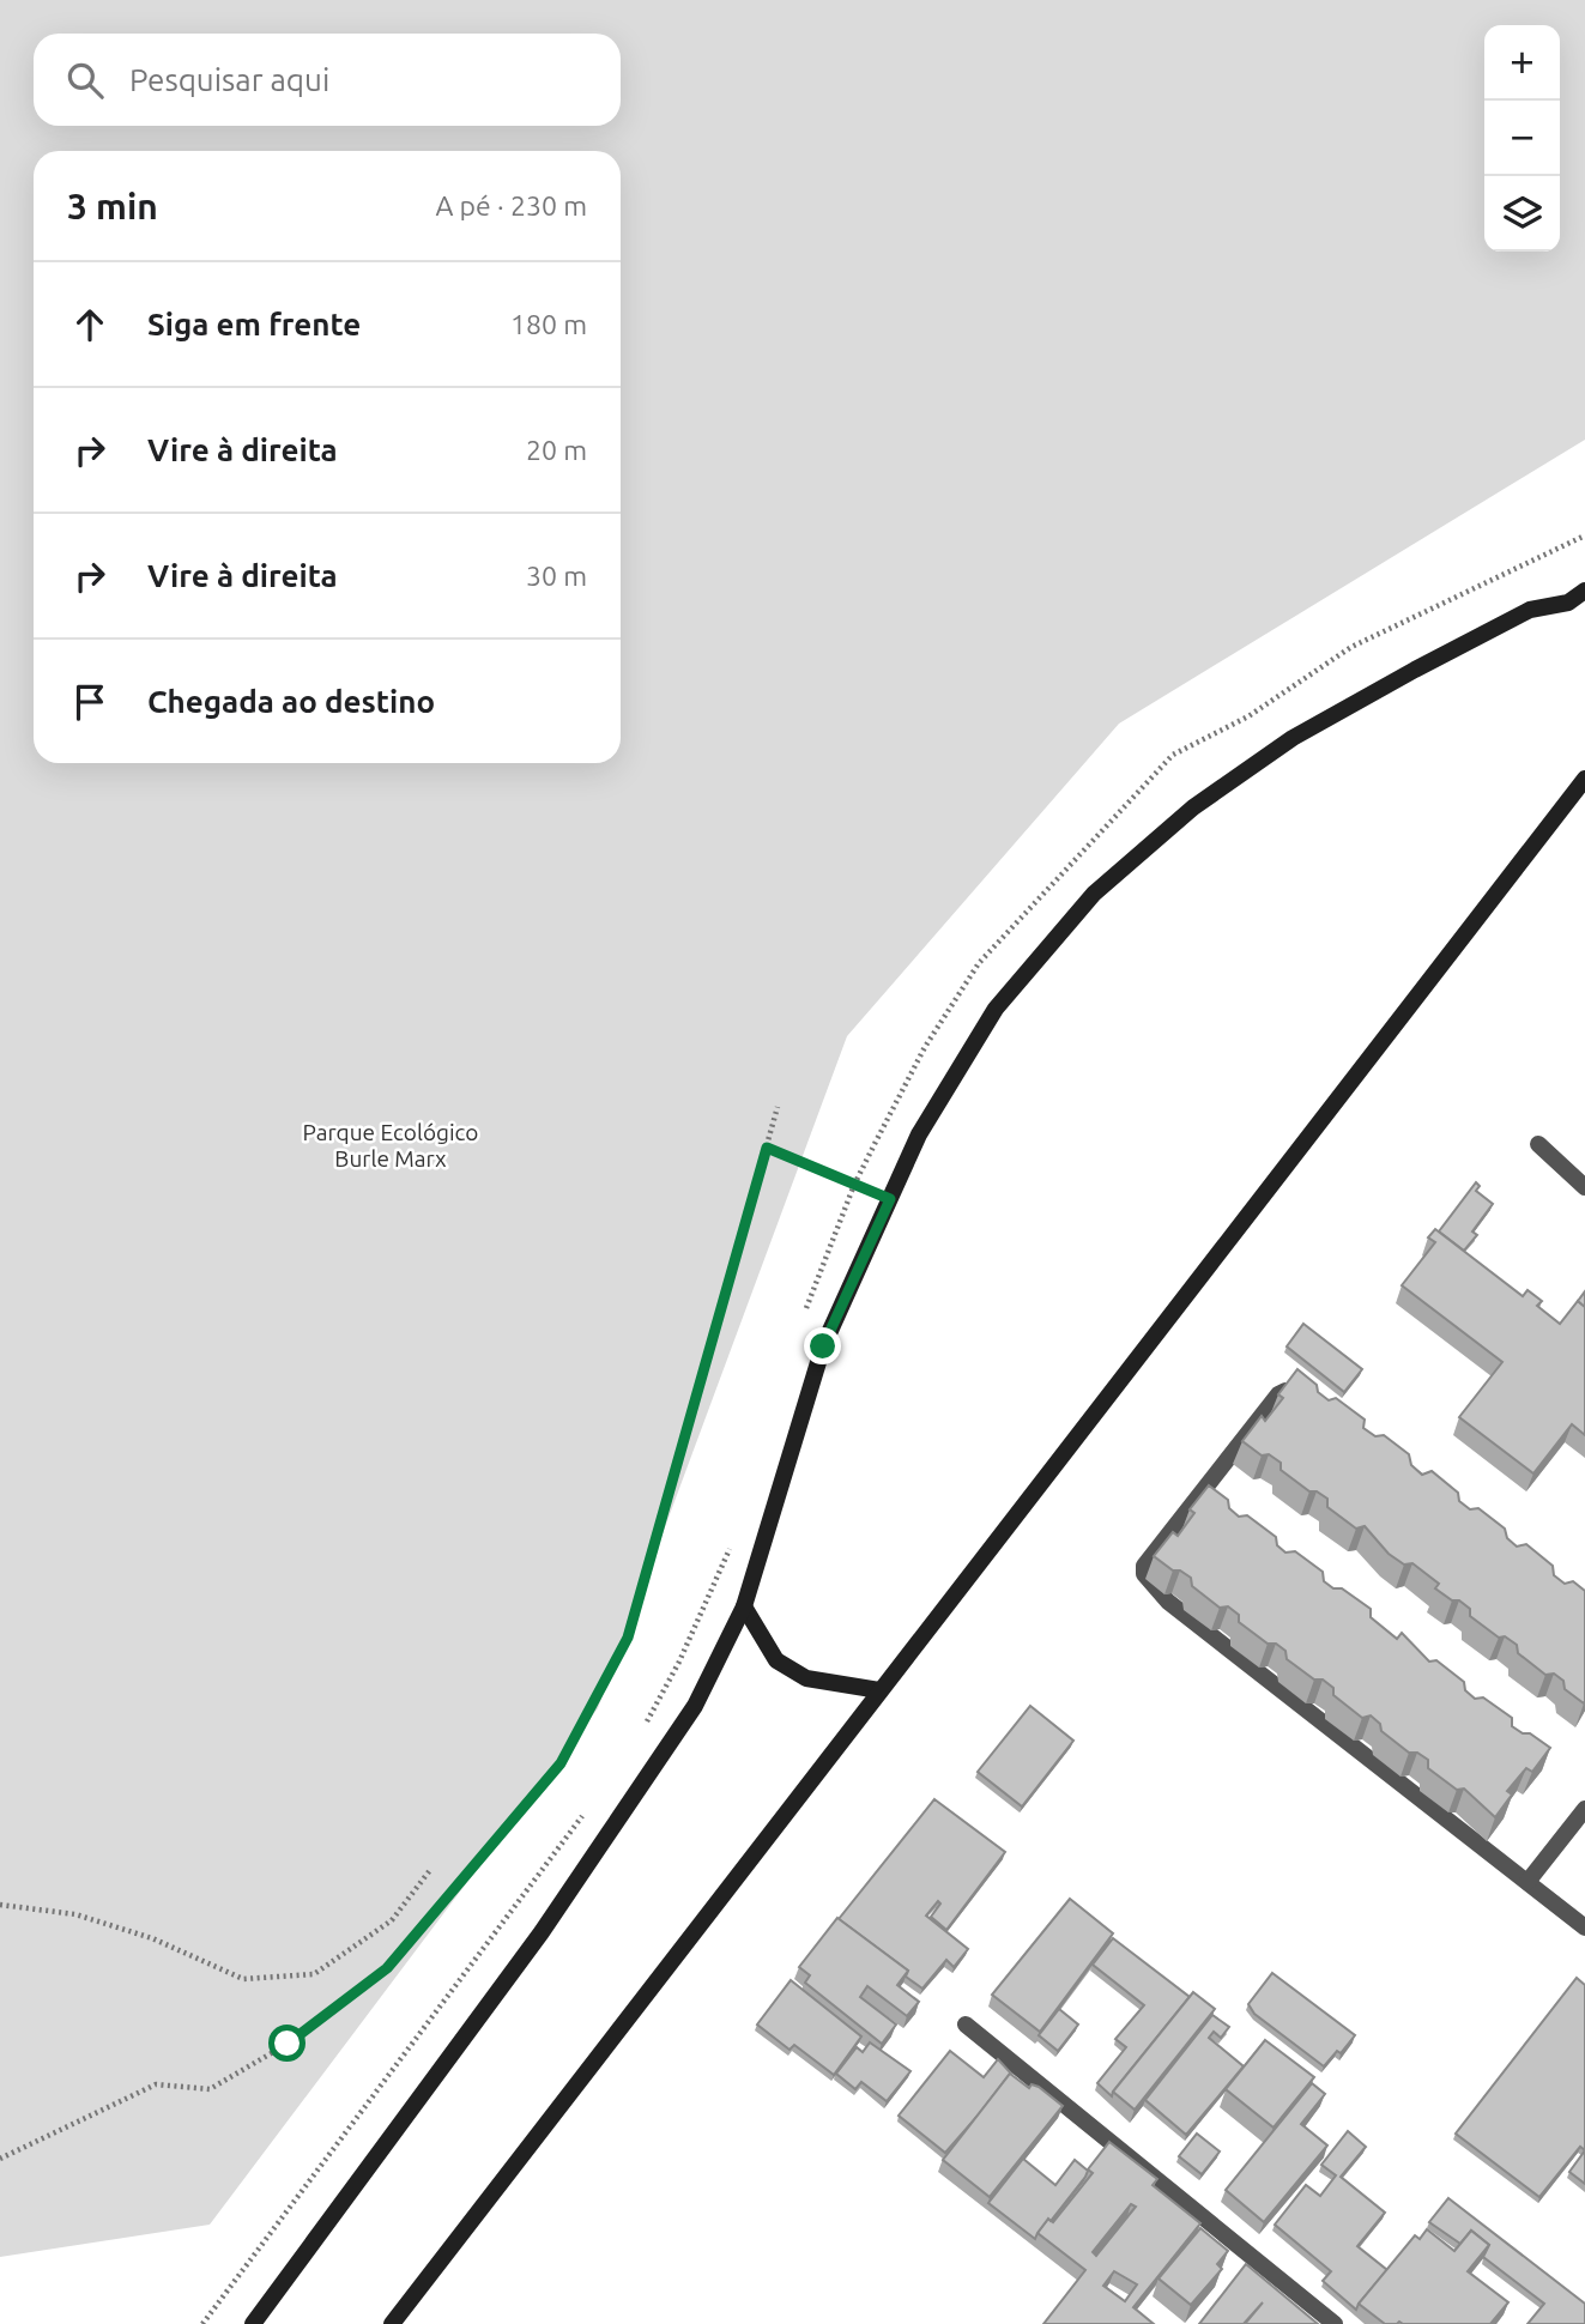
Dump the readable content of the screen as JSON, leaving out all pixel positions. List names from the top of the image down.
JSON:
{
  "parks": ["Parque Ecológico Burle Marx"],
  "page": {
    "map_buttons": ["+", "−"],
    "search": "Pesquisar aqui",
    "heading": ["3 min", "A pé · 230 m"],
    "list": [
      ["Siga em frente", "180 m"],
      ["Vire à direita", "20 m"],
      ["Vire à direita", "30 m"],
      "Chegada ao destino"
    ]
  }
}
